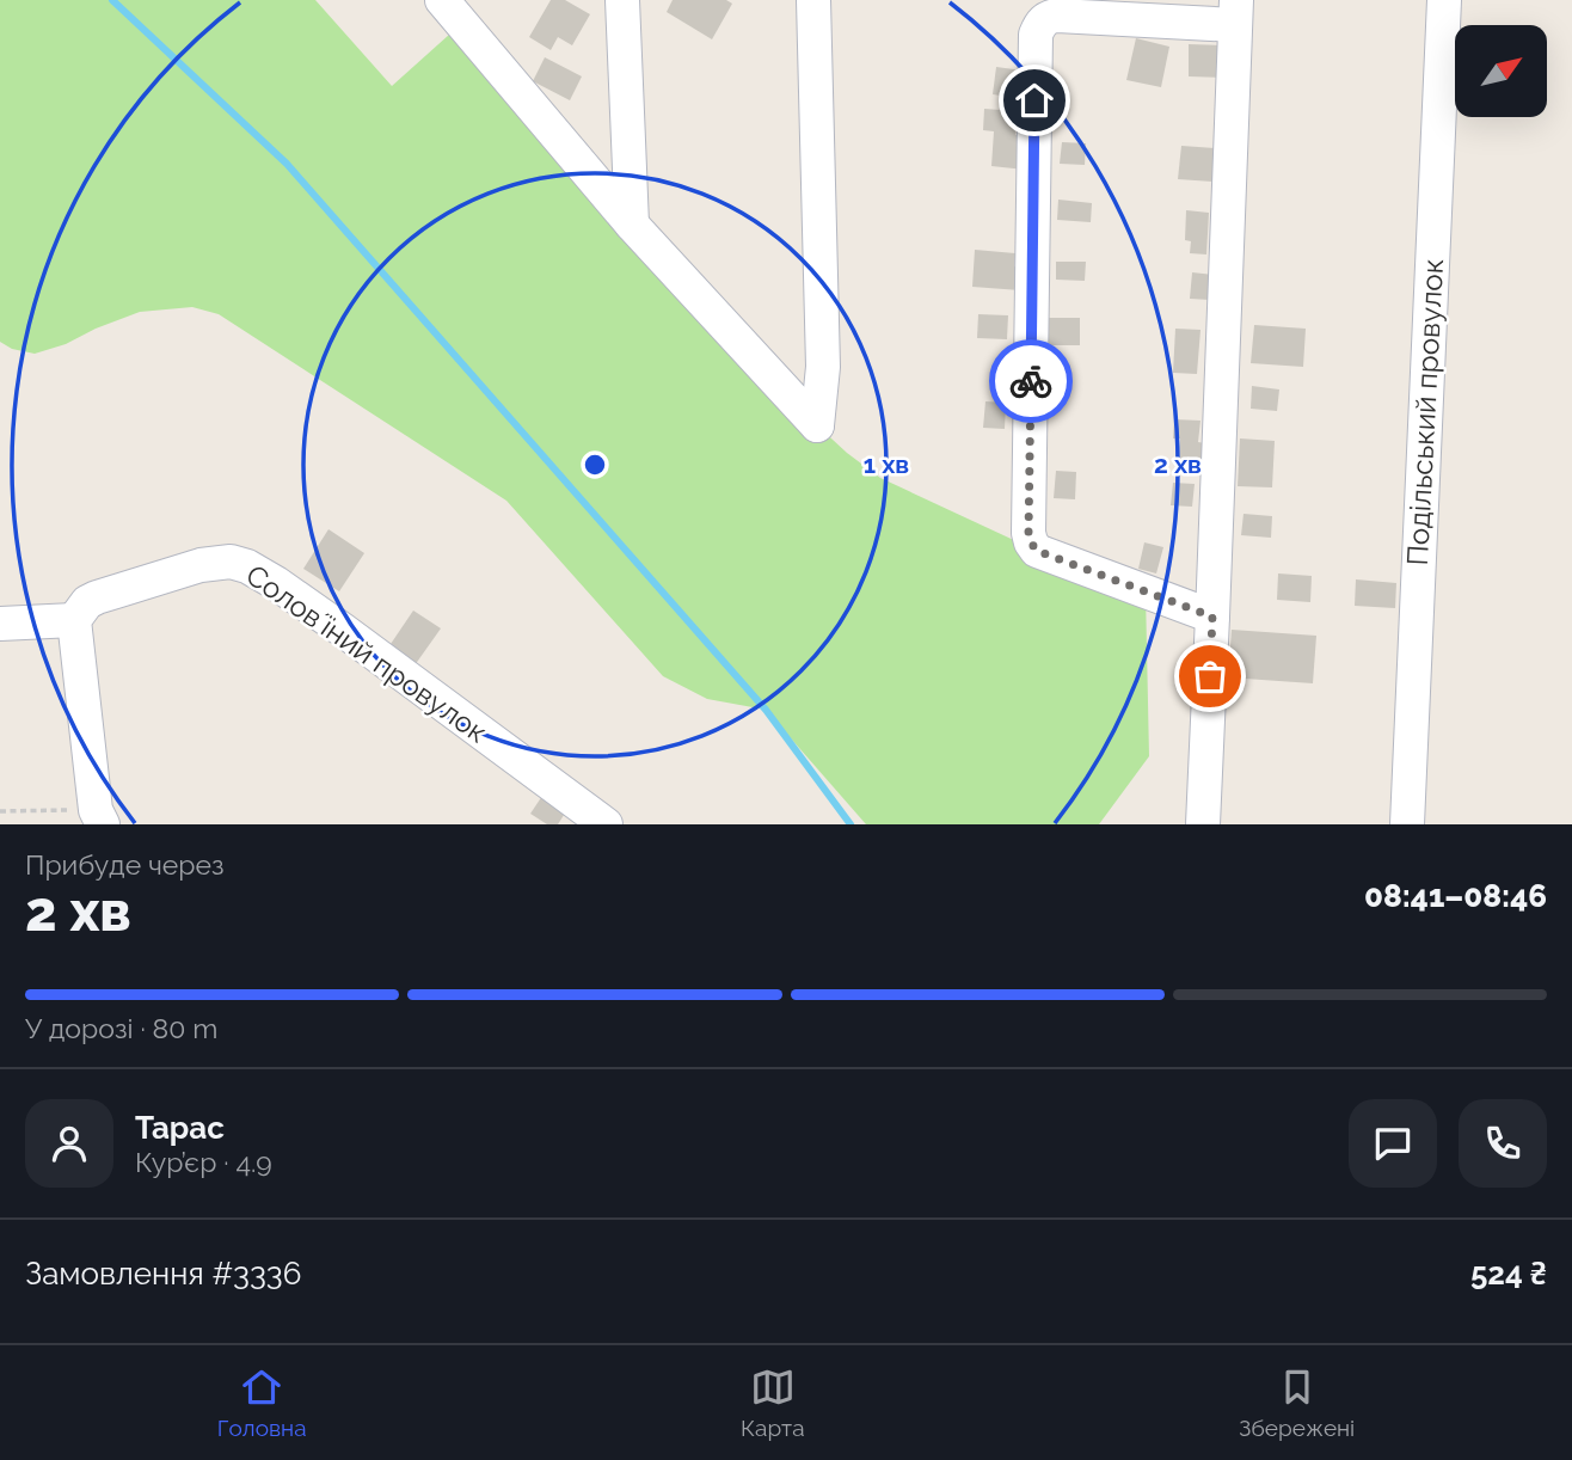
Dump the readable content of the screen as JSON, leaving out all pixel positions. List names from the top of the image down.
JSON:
{
  "streets": {
    "street": ["Подільський провулок", "Соловʼїний провулок"]
  },
  "north": "top right",
  "page": {
    "heading": ["2 хв", "Прибуде через", "08:41–08:46"],
    "panel": [
      "Тарас",
      "Кур’єр · 4.9",
      "Замовлення #3336",
      "524 ₴"
    ],
    "bar": "У дорозі · 80 m",
    "tabs": ["Головна", "Карта", "Збережені"]
  },
  "rings": ["1 хв", "2 хв"]
}
